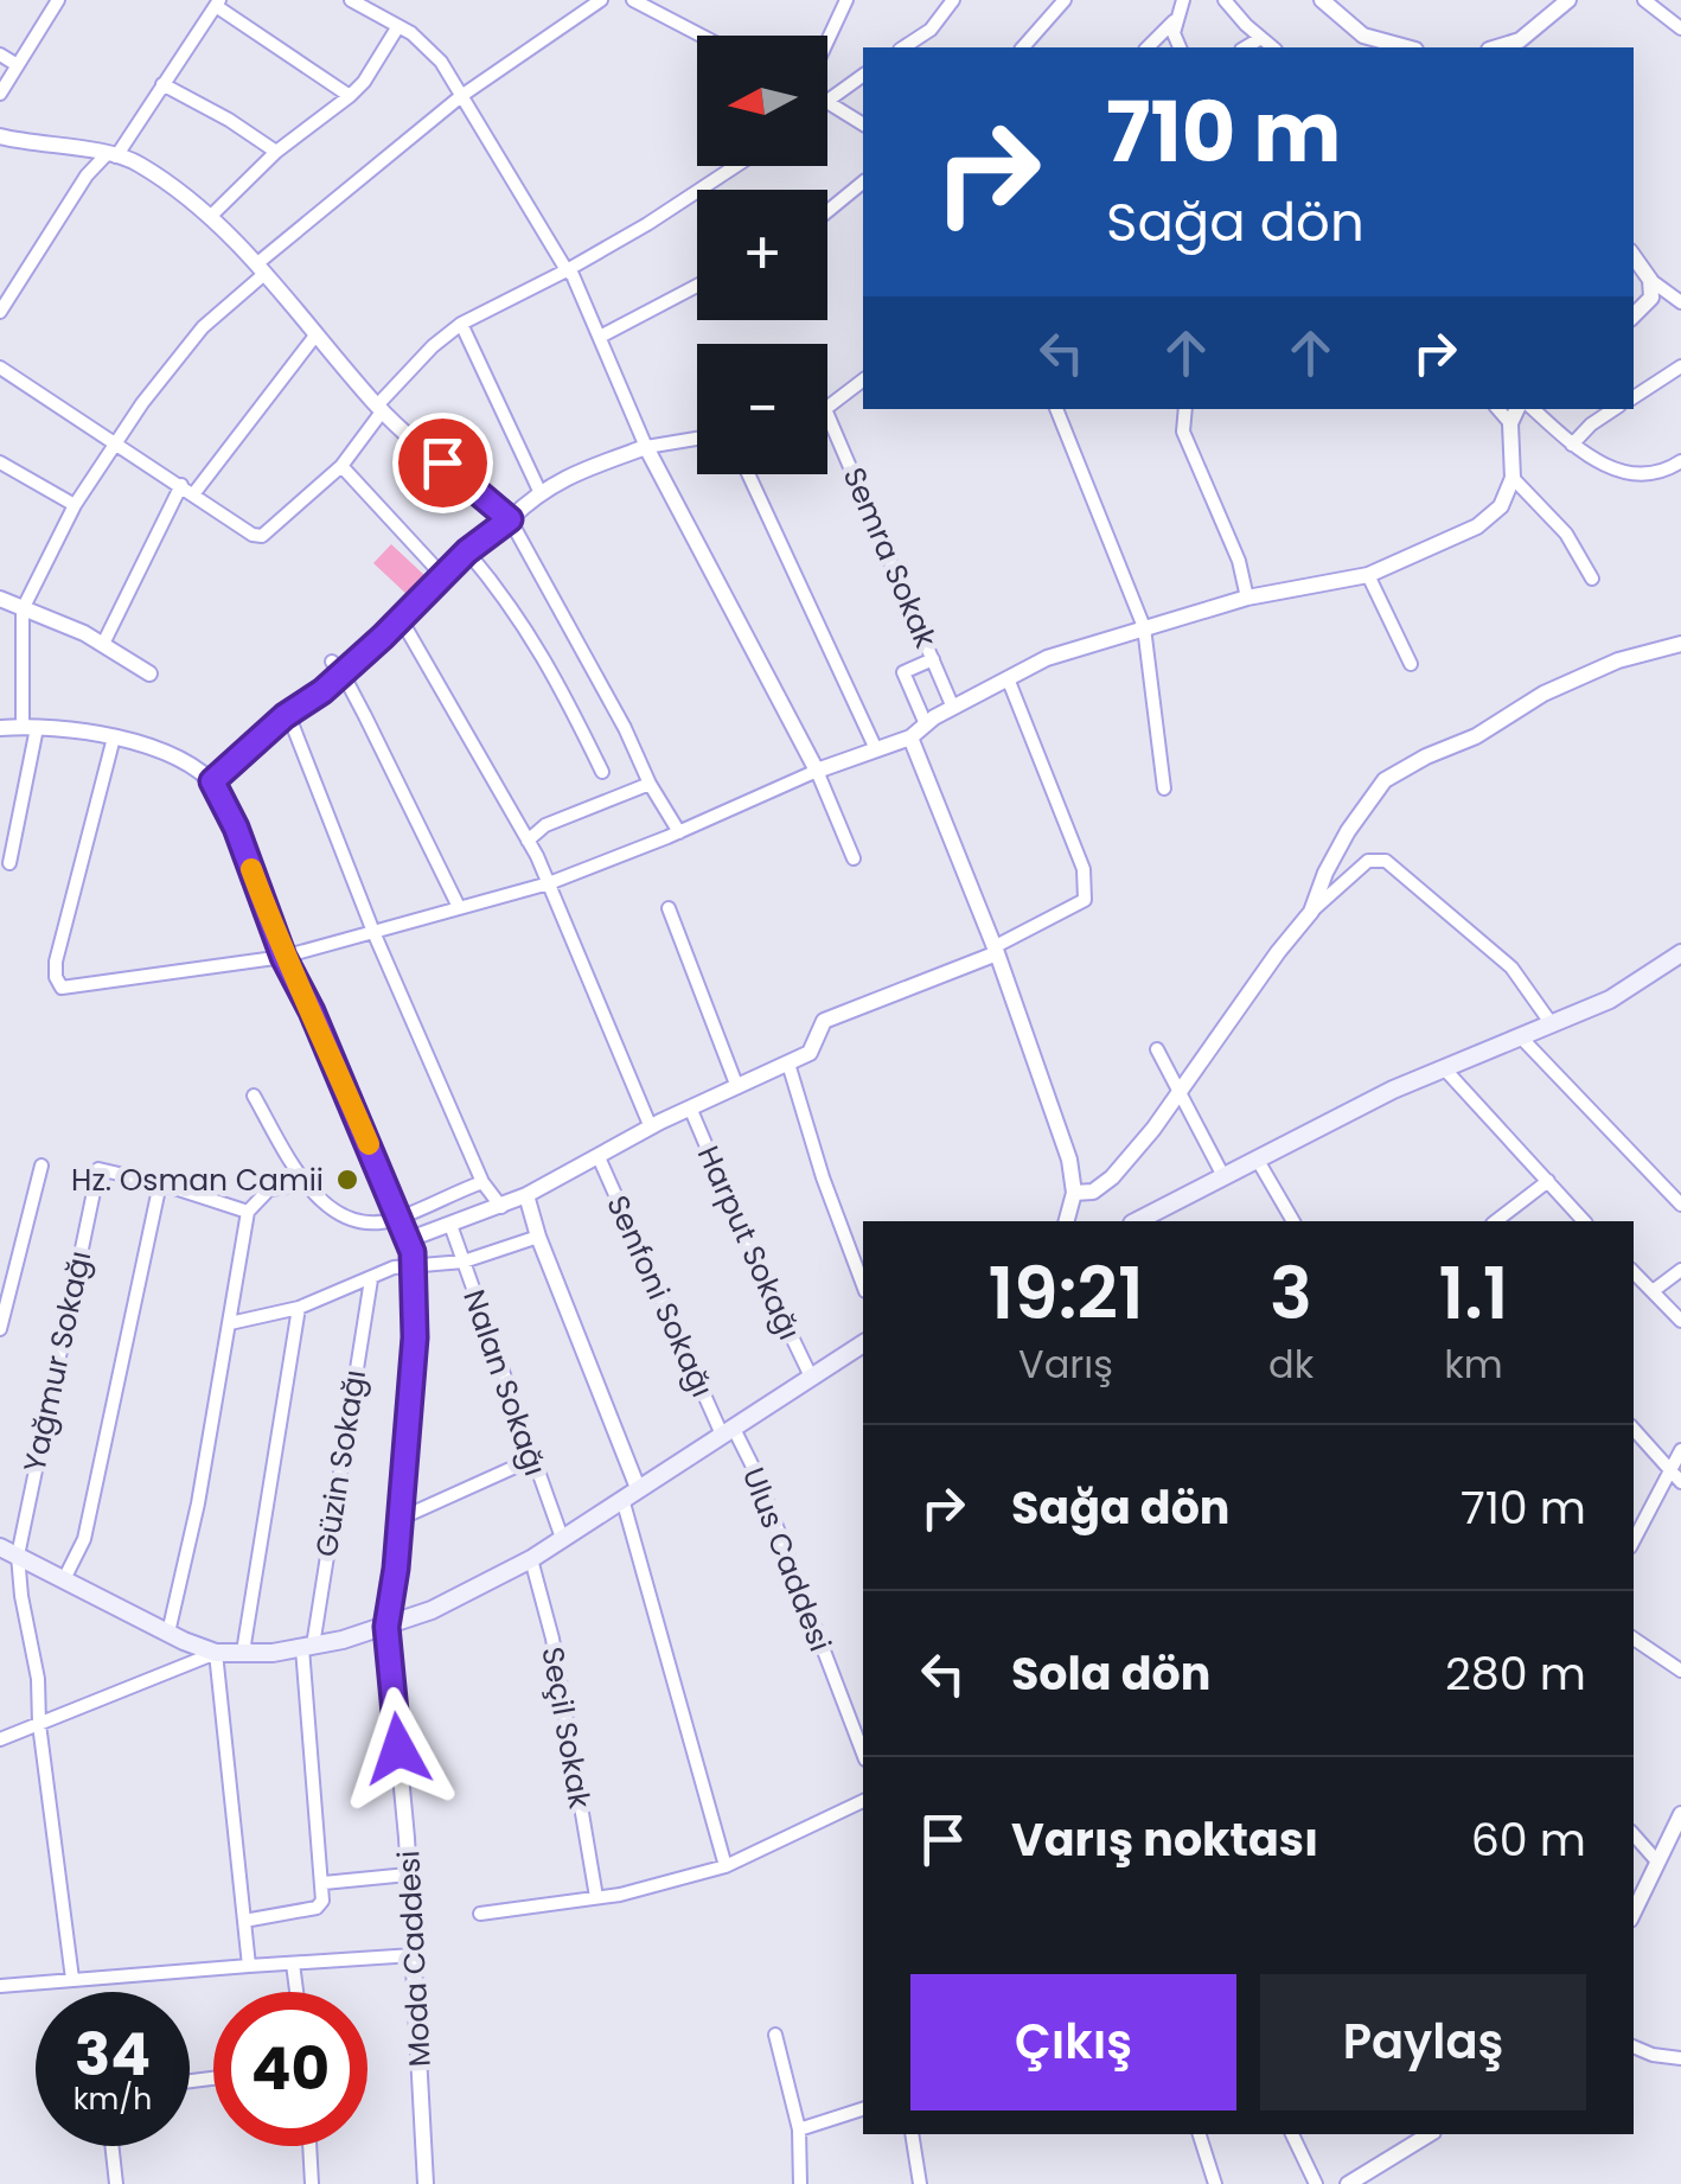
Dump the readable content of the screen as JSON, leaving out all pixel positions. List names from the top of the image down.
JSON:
{
  "streets": {
    "street": [
      "Semra Sokak",
      "Harput Sokağı",
      "Senfoni Sokağı",
      "Yağmur Sokağı",
      "Nalan Sokağı",
      "Güzin Sokağı",
      "Ulus Caddesi",
      "Seçil Sokak",
      "Moda Caddesi"
    ]
  },
  "crossings": [
    ["Senfoni Sokağı", "Ulus Caddesi"]
  ],
  "places": ["Hz. Osman Camii"],
  "north": "left",
  "page": {
    "map_buttons": ["+", "−"],
    "turn": ["710 m", "Sağa dön"],
    "eta": [
      "19:21",
      "Varış",
      "3",
      "dk",
      "1.1",
      "km"
    ],
    "list": [
      {
        "name": "Sağa dön",
        "value": "710 m"
      },
      {
        "name": "Sola dön",
        "value": "280 m"
      },
      {
        "name": "Varış noktası",
        "value": "60 m"
      }
    ],
    "buttons": ["Çıkış", "Paylaş"],
    "speed": "34 km/h",
    "limit": "40"
  }
}
